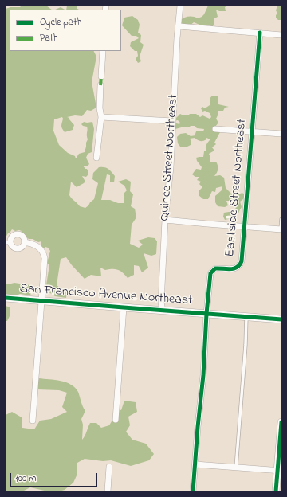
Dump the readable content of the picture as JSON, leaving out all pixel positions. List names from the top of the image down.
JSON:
{
  "streets": {
    "street": ["Quince Street Northeast", "Eastside Street Northeast", "San Francisco Avenue Northeast"]
  },
  "crossings": [
    ["Quince Street Northeast", "San Francisco Avenue Northeast"],
    ["Eastside Street Northeast", "San Francisco Avenue Northeast"]
  ],
  "legend": ["Cycle path", "Path"],
  "scale_bar": "100 m"
}
